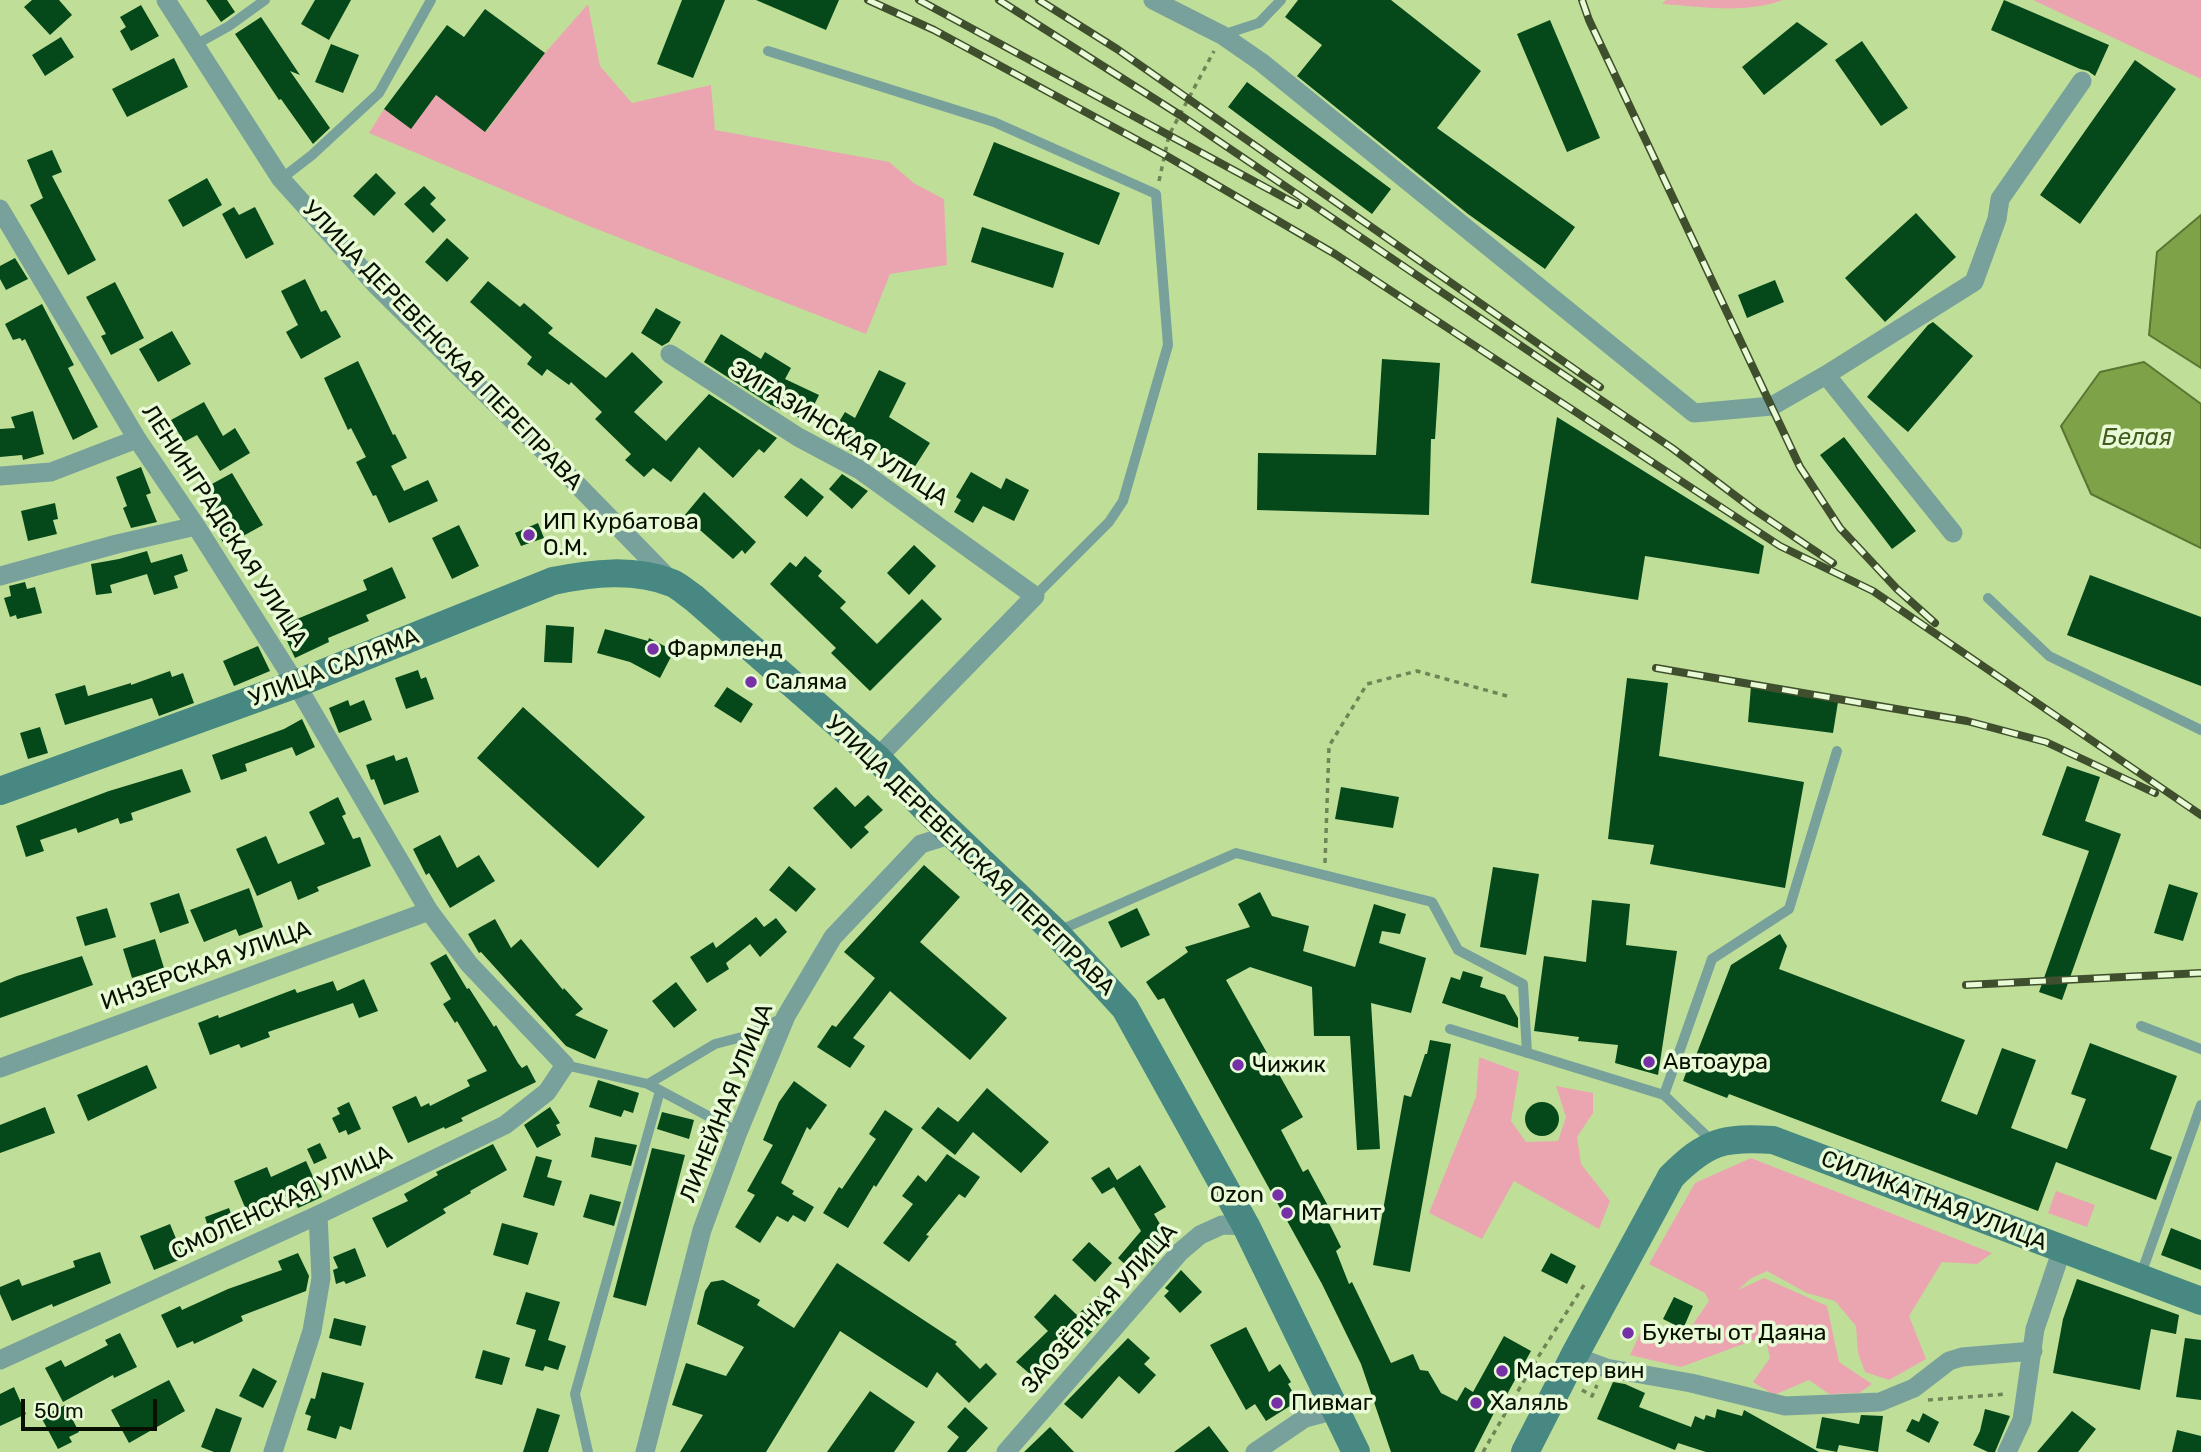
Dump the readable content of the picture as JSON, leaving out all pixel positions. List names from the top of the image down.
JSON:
{
  "streets": {
    "street": [
      "УЛИЦА ДЕРЕВЕНСКАЯ ПЕРЕПРАВА",
      "ЗИГАЗИНСКАЯ УЛИЦА",
      "ЛЕНИНГРАДСКАЯ УЛИЦА",
      "УЛИЦА САЛЯМА",
      "ИНЗЕРСКАЯ УЛИЦА",
      "ЛИНЕЙНАЯ УЛИЦА",
      "СИЛИКАТНАЯ УЛИЦА",
      "СМОЛЕНСКАЯ УЛИЦА",
      "ЗАОЗЁРНАЯ УЛИЦА"
    ]
  },
  "crossings": [
    ["УЛИЦА ДЕРЕВЕНСКАЯ ПЕРЕПРАВА", "УЛИЦА САЛЯМА"],
    ["УЛИЦА ДЕРЕВЕНСКАЯ ПЕРЕПРАВА", "ЛИНЕЙНАЯ УЛИЦА"],
    ["УЛИЦА ДЕРЕВЕНСКАЯ ПЕРЕПРАВА", "ЗАОЗЁРНАЯ УЛИЦА"],
    ["ЛЕНИНГРАДСКАЯ УЛИЦА", "УЛИЦА САЛЯМА"],
    ["ЛЕНИНГРАДСКАЯ УЛИЦА", "ИНЗЕРСКАЯ УЛИЦА"],
    ["ЛЕНИНГРАДСКАЯ УЛИЦА", "СМОЛЕНСКАЯ УЛИЦА"]
  ],
  "water": ["Белая"],
  "places": [
    "ИП Курбатова О.М.",
    "Фармленд",
    "Саляма",
    "Автоаура",
    "Чижик",
    "Ozon",
    "Магнит",
    "Букеты от Даяна",
    "Мастер вин",
    "Пивмаг",
    "Халяль"
  ],
  "scale_bar": "50 m"
}
